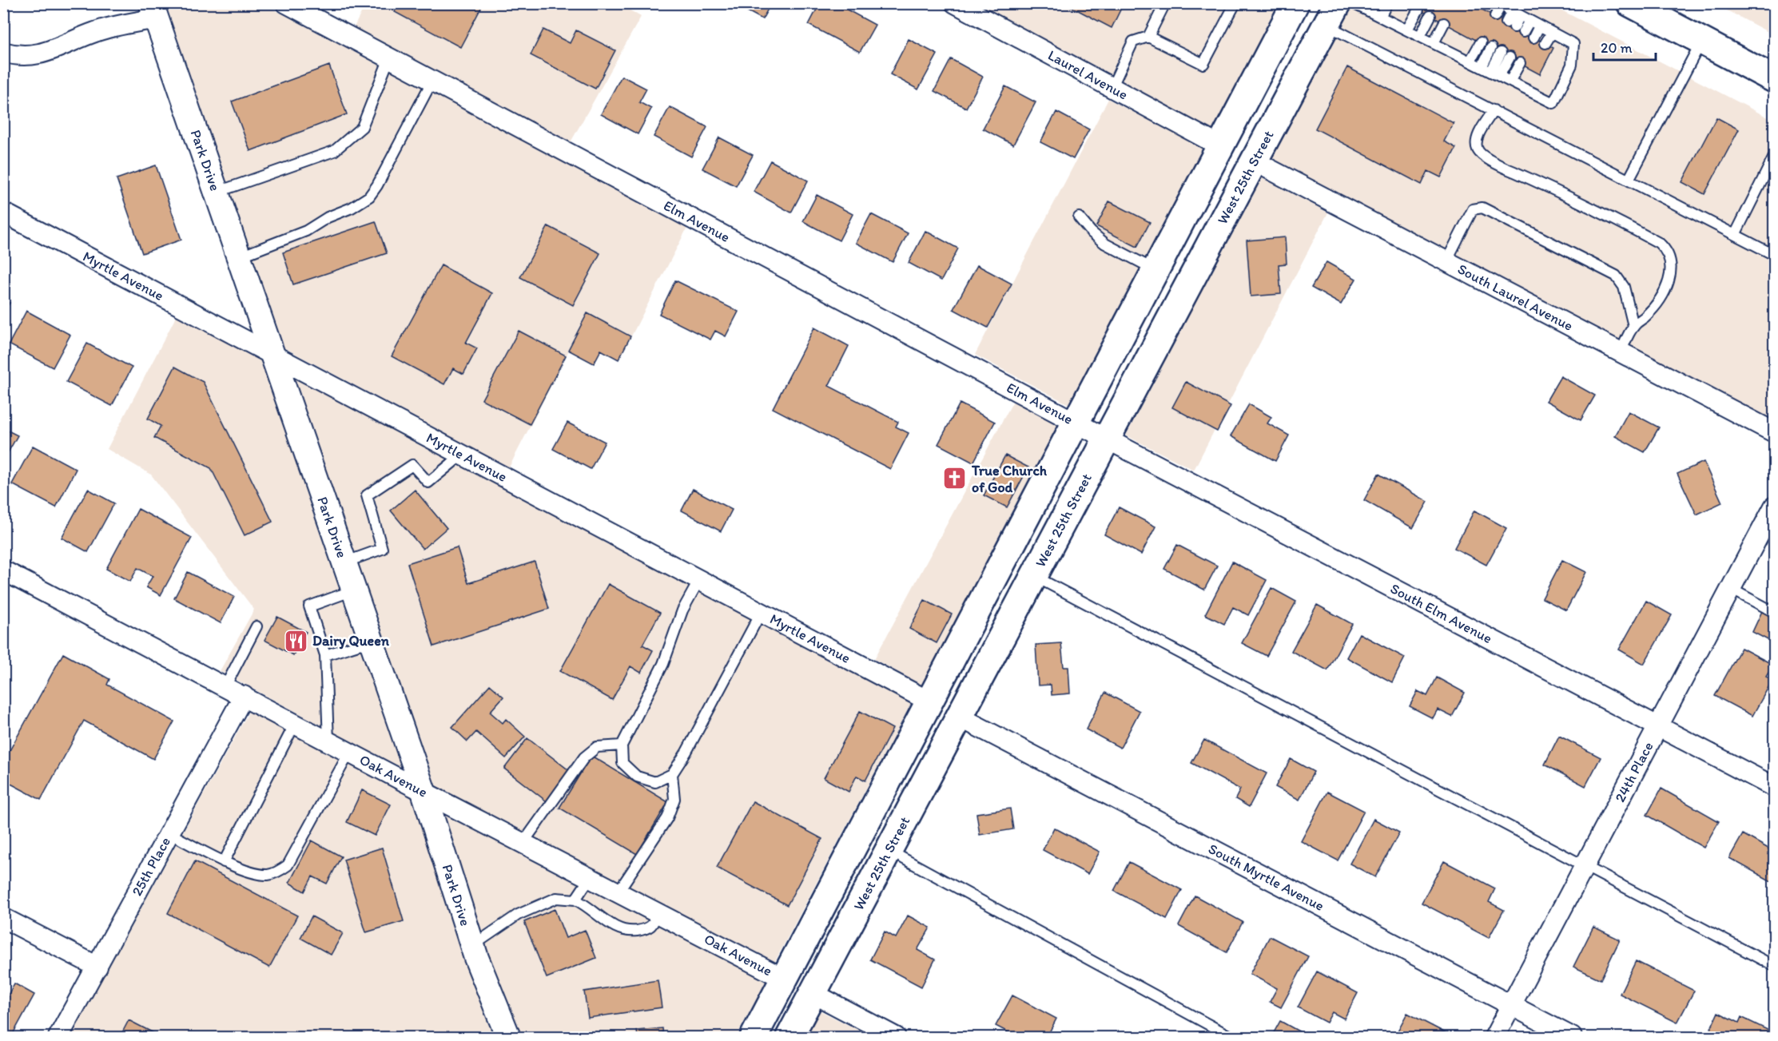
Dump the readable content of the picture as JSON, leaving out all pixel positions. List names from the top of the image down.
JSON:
{
  "streets": {
    "main road": ["West 25th Street"],
    "street": [
      "Laurel Avenue",
      "Park Drive",
      "Elm Avenue",
      "Myrtle Avenue",
      "South Laurel Avenue",
      "South Elm Avenue",
      "24th Place",
      "Oak Avenue",
      "25th Place",
      "South Myrtle Avenue"
    ]
  },
  "crossings": [
    ["Park Drive", "Myrtle Avenue"],
    ["Park Drive", "Oak Avenue"],
    ["West 25th Street", "Elm Avenue"],
    ["West 25th Street", "South Laurel Avenue"],
    ["West 25th Street", "South Elm Avenue"],
    ["West 25th Street", "South Myrtle Avenue"],
    ["Elm Avenue", "South Elm Avenue"],
    ["South Elm Avenue", "24th Place"],
    ["24th Place", "South Myrtle Avenue"],
    ["Oak Avenue", "25th Place"]
  ],
  "places": {
    "church": ["True Church of God"],
    "restaurant": ["Dairy Queen"]
  },
  "scale_bar": "20 m"
}
